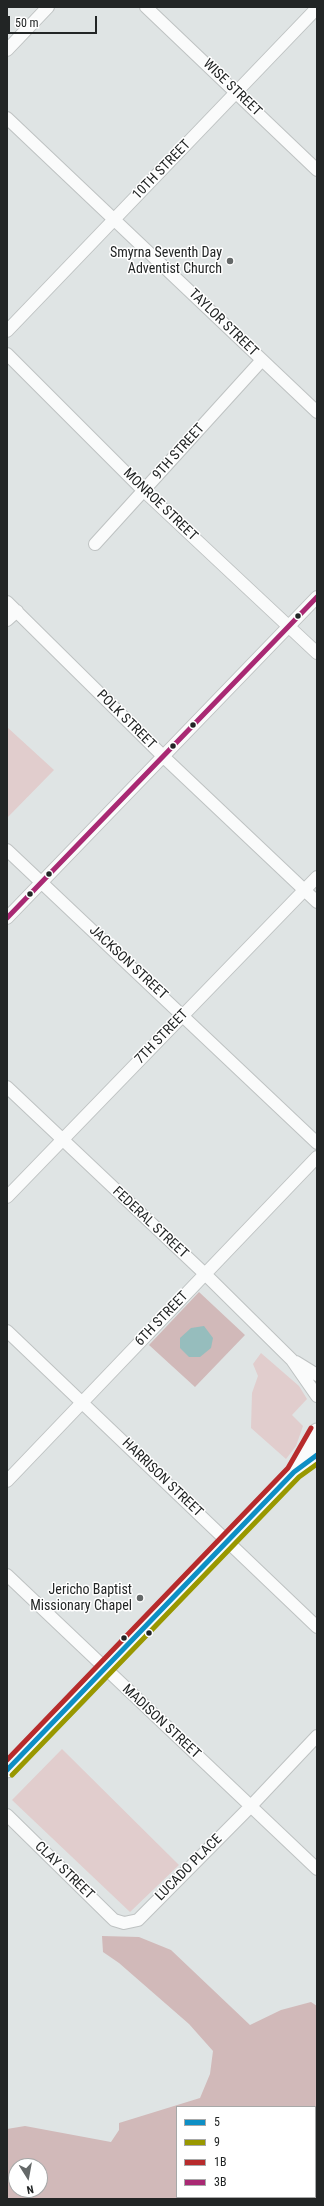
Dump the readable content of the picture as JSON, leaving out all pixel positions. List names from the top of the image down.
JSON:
{
  "streets": {
    "street": [
      "WISE STREET",
      "10TH STREET",
      "TAYLOR STREET",
      "9TH STREET",
      "MONROE STREET",
      "POLK STREET",
      "JACKSON STREET",
      "7TH STREET",
      "FEDERAL STREET",
      "6TH STREET",
      "HARRISON STREET",
      "MADISON STREET",
      "LUCADO PLACE",
      "CLAY STREET"
    ]
  },
  "crossings": [
    ["WISE STREET", "10TH STREET"],
    ["10TH STREET", "TAYLOR STREET"],
    ["TAYLOR STREET", "9TH STREET"],
    ["9TH STREET", "MONROE STREET"],
    ["POLK STREET", "7TH STREET"],
    ["JACKSON STREET", "7TH STREET"],
    ["7TH STREET", "FEDERAL STREET"],
    ["FEDERAL STREET", "6TH STREET"],
    ["6TH STREET", "HARRISON STREET"],
    ["MADISON STREET", "LUCADO PLACE"],
    ["LUCADO PLACE", "CLAY STREET"]
  ],
  "places": ["Smyrna Seventh Day Adventist Church", "Jericho Baptist Missionary Chapel"],
  "lines": [
    "transit line 3B",
    "transit line 1B",
    "transit line 5",
    "transit line 9"
  ],
  "legend": [
    "5",
    "9",
    "1B",
    "3B"
  ],
  "scale_bar": "50 m",
  "north": "bottom"
}
